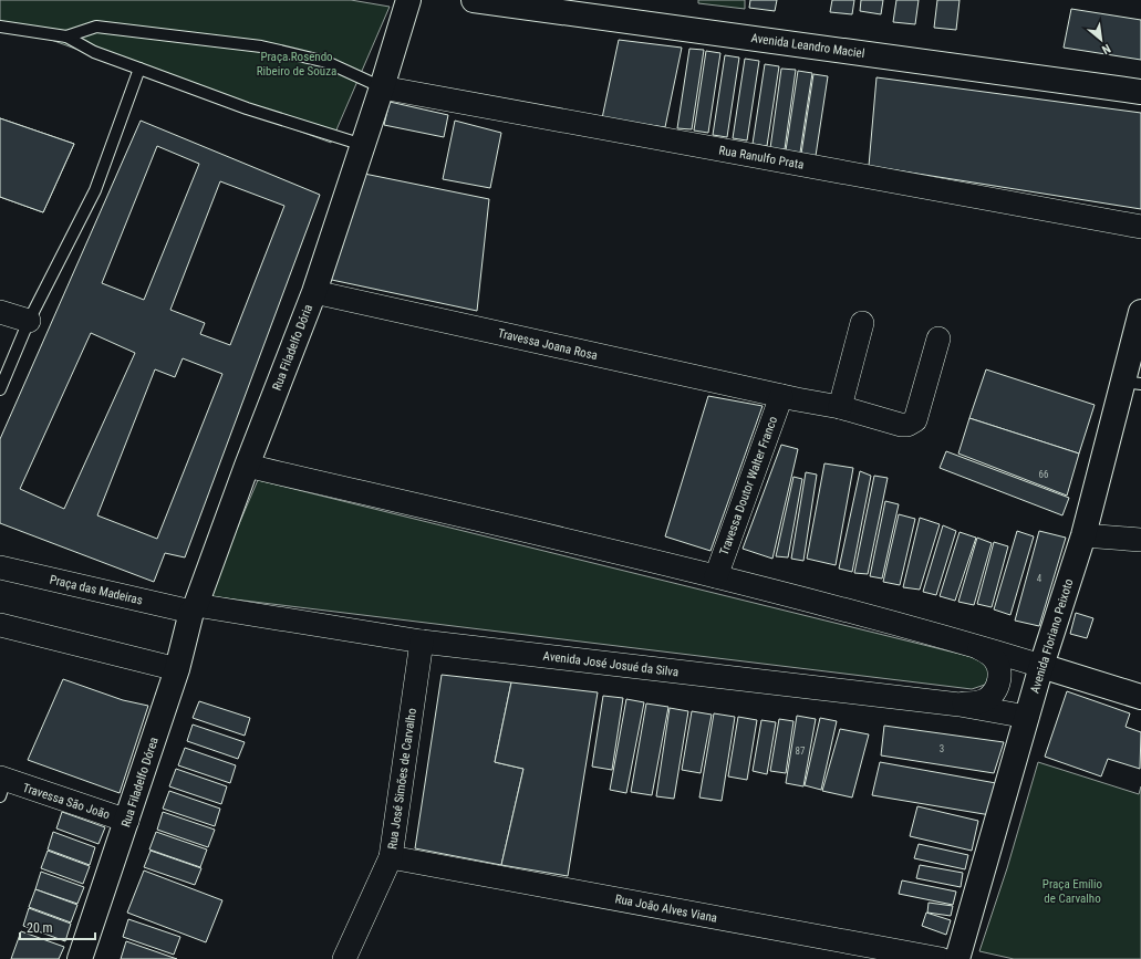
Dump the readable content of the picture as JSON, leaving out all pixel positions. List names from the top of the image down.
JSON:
{
  "streets": {
    "main road": [
      "Avenida Leandro Maciel",
      "Rua Filadelfo Dória",
      "Avenida Floriano Peixoto",
      "Rua Filadelfo Dórea"
    ],
    "street": [
      "Rua Ranulfo Prata",
      "Travessa Joana Rosa",
      "Travessa Doutor Walter Franco",
      "Praça das Madeiras",
      "Avenida José Josué da Silva",
      "Rua José Simões de Carvalho",
      "Travessa São João",
      "Rua João Alves Viana"
    ]
  },
  "crossings": [
    ["Rua Ranulfo Prata", "Rua Filadelfo Dória"],
    ["Travessa Joana Rosa", "Rua Filadelfo Dória"],
    ["Travessa Joana Rosa", "Travessa Doutor Walter Franco"],
    ["Rua Filadelfo Dória", "Praça das Madeiras"],
    ["Rua Filadelfo Dória", "Avenida José Josué da Silva"],
    ["Rua Filadelfo Dória", "Rua Filadelfo Dórea"],
    ["Praça das Madeiras", "Avenida José Josué da Silva"],
    ["Praça das Madeiras", "Rua Filadelfo Dórea"],
    ["Avenida Floriano Peixoto", "Avenida José Josué da Silva"],
    ["Avenida José Josué da Silva", "Rua José Simões de Carvalho"],
    ["Avenida José Josué da Silva", "Rua Filadelfo Dórea"],
    ["Rua José Simões de Carvalho", "Rua João Alves Viana"],
    ["Rua Filadelfo Dórea", "Travessa São João"]
  ],
  "parks": ["Praça Rosendo Ribeiro de Souza", "Praça Emílio de Carvalho"],
  "house_numbers": [
    "66",
    "4",
    "3",
    "87"
  ],
  "scale_bar": "20 m",
  "north": "bottom right"
}
